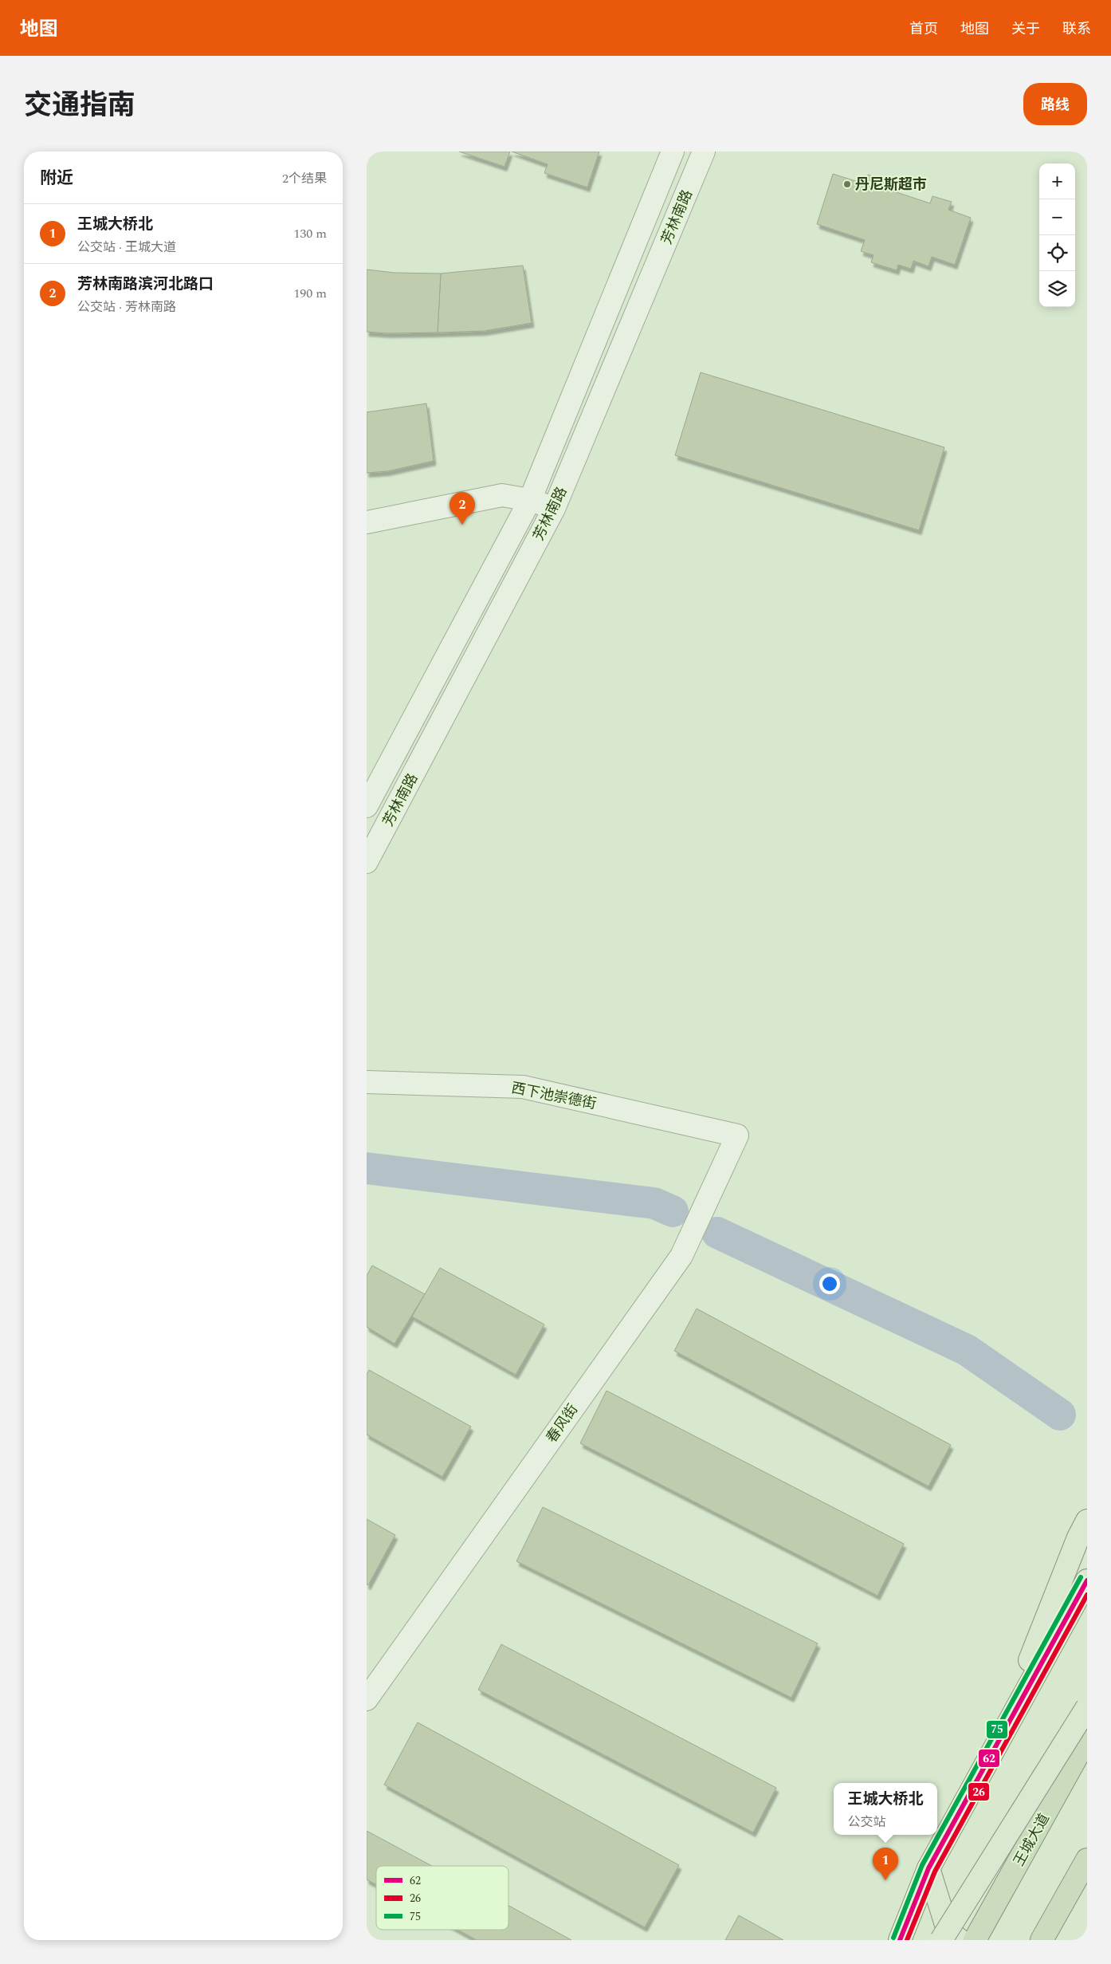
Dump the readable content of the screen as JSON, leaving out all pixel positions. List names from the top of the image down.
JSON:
{
  "streets": {
    "highway": ["王城大道"],
    "street": ["芳林南路", "西下池崇德街", "春风街"]
  },
  "crossings": [
    ["西下池崇德街", "春风街"]
  ],
  "places": ["丹尼斯超市"],
  "lines": ["transit line 75", "transit line 62", "transit line 26"],
  "legend": ["62", "26", "75"],
  "page": {
    "header": "地图",
    "nav": [
      "首页",
      "地图",
      "关于",
      "联系"
    ],
    "title": "交通指南",
    "buttons": "路线",
    "heading": ["附近", "2个结果"],
    "map_buttons": ["+", "−"],
    "list": [
      {
        "mark": "1",
        "name": "王城大桥北",
        "note": "公交站 · 王城大道",
        "value": "130 m"
      },
      {
        "mark": "2",
        "name": "芳林南路滨河北路口",
        "note": "公交站 · 芳林南路",
        "value": "190 m"
      }
    ],
    "pins": ["2", "1"],
    "popup": ["王城大桥北", "公交站"]
  }
}
